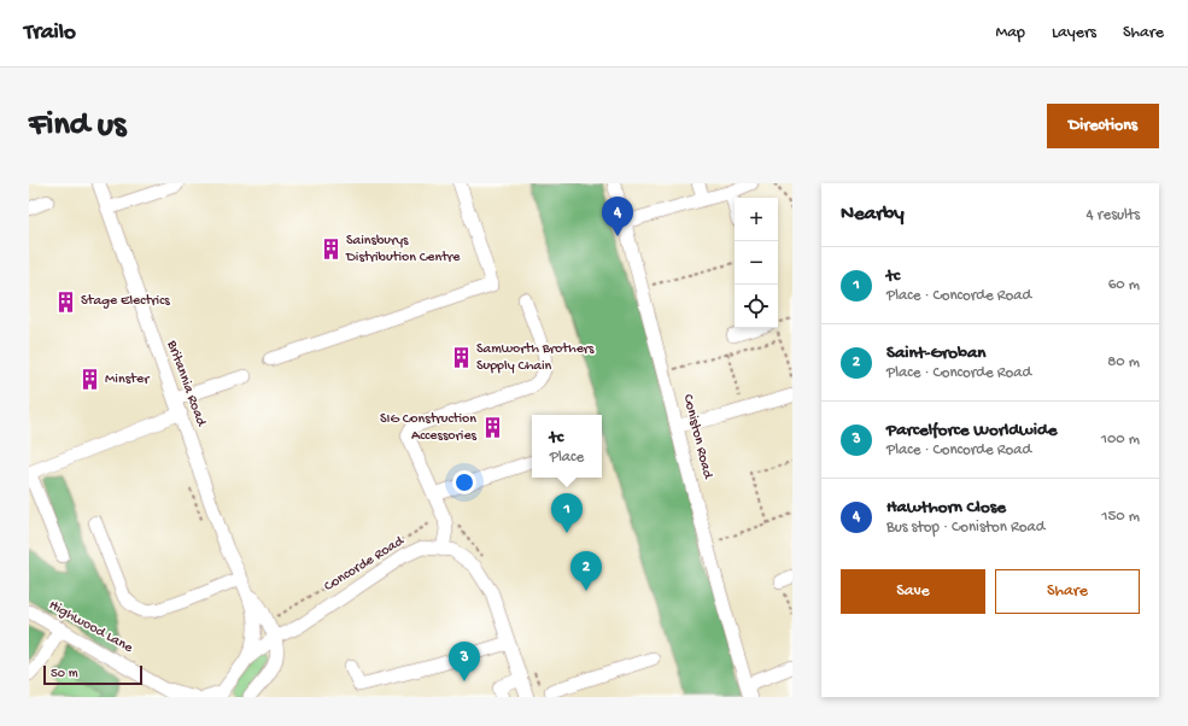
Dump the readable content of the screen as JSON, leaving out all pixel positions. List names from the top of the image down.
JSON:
{
  "streets": {
    "street": [
      "Britannia Road",
      "Coniston Road",
      "Concorde Road",
      "Highwood Lane"
    ]
  },
  "crossings": [
    ["Britannia Road", "Concorde Road"]
  ],
  "places": {
    "building": [
      "Sainsburys Distribution Centre",
      "Stage Electrics",
      "Samworth Brothers Supply Chain",
      "Minster",
      "SIG Construction Accessories"
    ]
  },
  "scale_bar": "50 m",
  "page": {
    "header": "Trailo",
    "nav": ["Map", "Layers", "Share"],
    "buttons": [
      "Directions",
      ["Save", "Share"]
    ],
    "title": "Find us",
    "heading": ["Nearby", "4 results"],
    "pins": [
      "4",
      "1",
      "2",
      "3"
    ],
    "map_buttons": ["+", "−"],
    "list": [
      {
        "mark": "1",
        "name": "tc",
        "note": "Place · Concorde Road",
        "value": "60 m"
      },
      {
        "mark": "2",
        "name": "Saint-Groban",
        "note": "Place · Concorde Road",
        "value": "80 m"
      },
      {
        "mark": "3",
        "name": "Parcelforce Worldwide",
        "note": "Place · Concorde Road",
        "value": "100 m"
      },
      {
        "mark": "4",
        "name": "Hawthorn Close",
        "note": "Bus stop · Coniston Road",
        "value": "150 m"
      }
    ],
    "popup": ["tc", "Place"],
    "scale": "50 m"
  }
}
